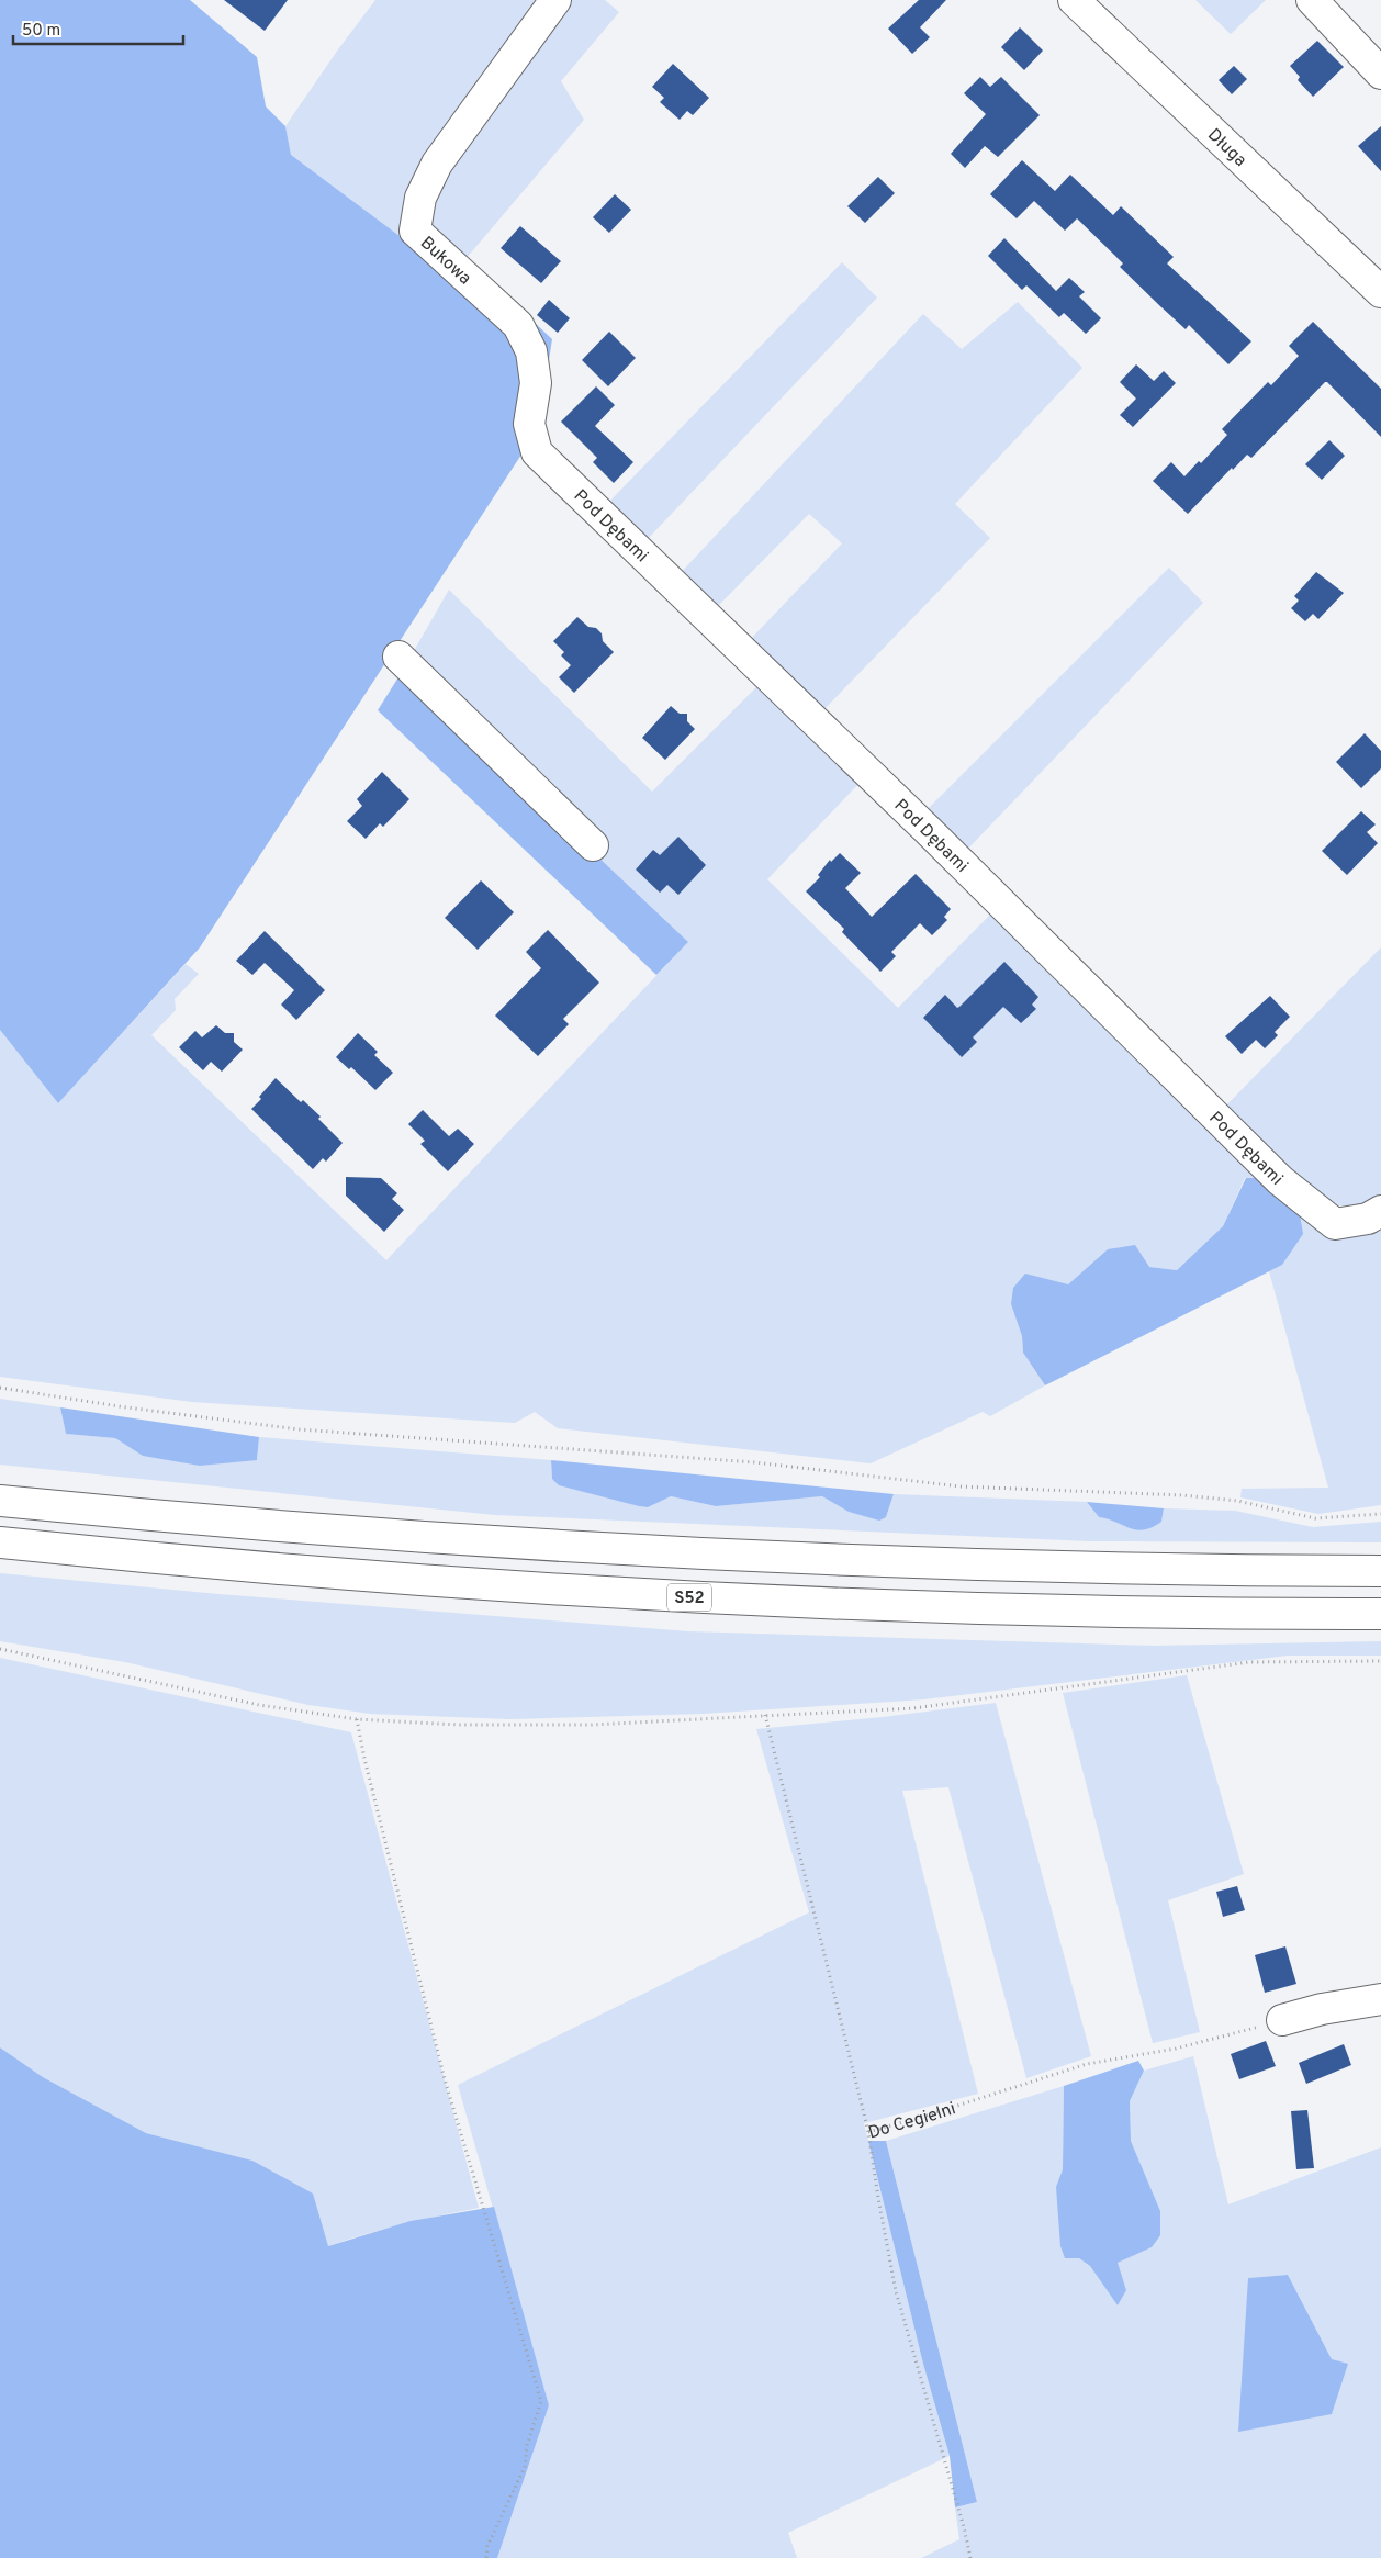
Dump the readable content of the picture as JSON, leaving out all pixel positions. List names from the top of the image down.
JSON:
{
  "streets": {
    "main road": [
      "Długa",
      "Bukowa",
      "Pod Dębami",
      "S52"
    ],
    "path": ["Do Cegielni"]
  },
  "crossings": [
    ["Bukowa", "Pod Dębami"]
  ],
  "scale_bar": "50 m"
}
